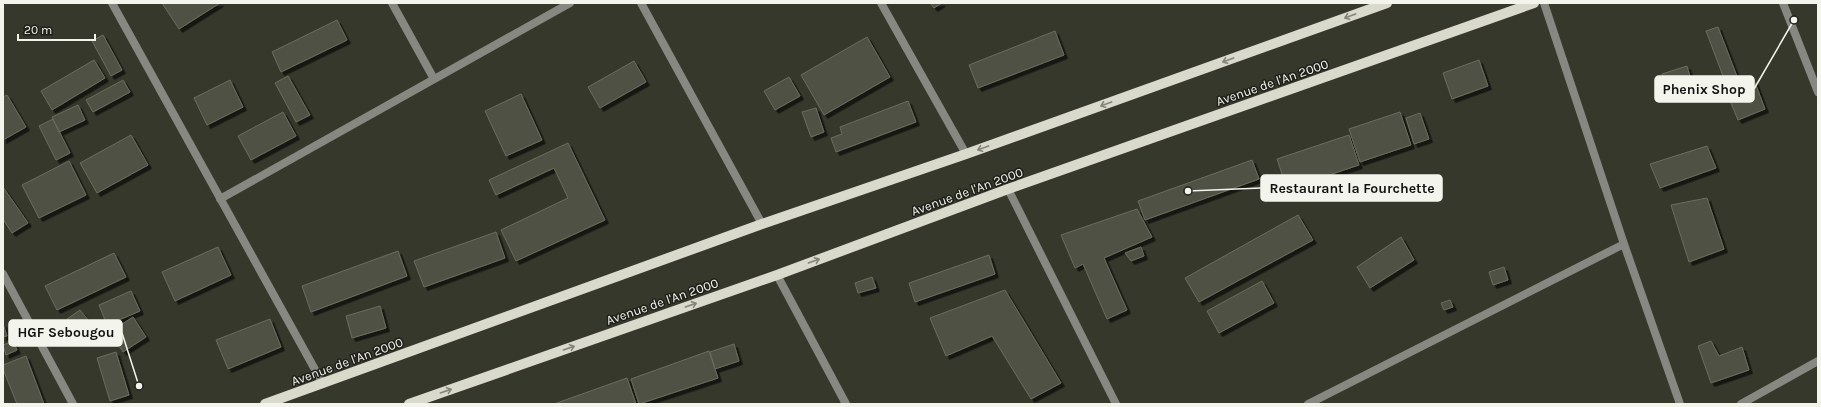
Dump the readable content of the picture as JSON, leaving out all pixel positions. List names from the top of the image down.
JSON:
{
  "streets": {
    "main road": ["Avenue de l'An 2000"]
  },
  "places": ["Phenix Shop", "Restaurant la Fourchette", "HGF Sebougou"],
  "scale_bar": "20 m"
}
